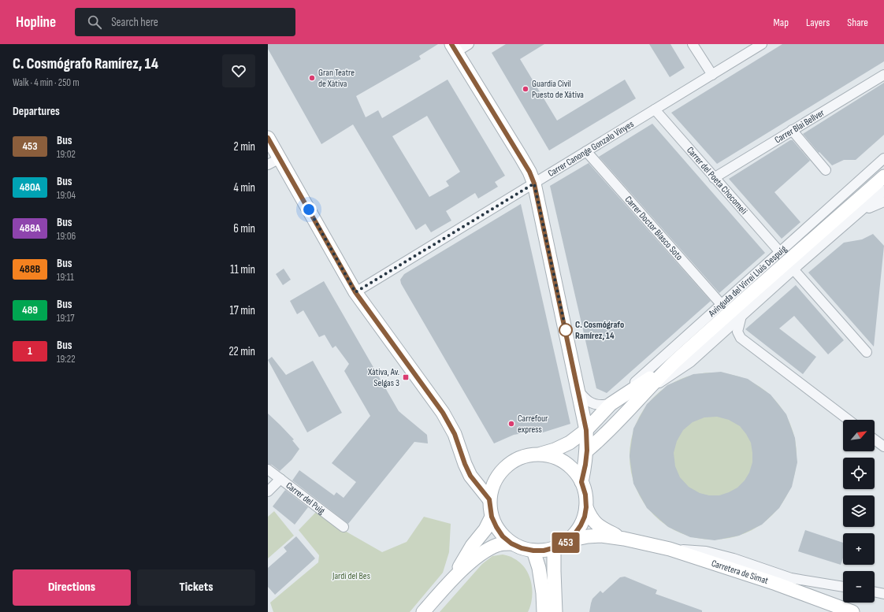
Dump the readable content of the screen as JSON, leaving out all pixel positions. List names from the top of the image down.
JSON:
{
  "streets": {
    "main road": ["Avinguda del Virrei Lluís Despuig", "Carretera de Simat"],
    "street": [
      "Carrer Blai Bellver",
      "Carrer Canonge Gonzalo Vinyes",
      "Carrer del Poeta Chocomeli",
      "Carrer Doctor Blasco Soto",
      "Carrer del Puig"
    ]
  },
  "crossings": [
    ["Carrer Blai Bellver", "Carrer del Poeta Chocomeli"],
    ["Carrer Canonge Gonzalo Vinyes", "Carrer del Poeta Chocomeli"],
    ["Carrer Canonge Gonzalo Vinyes", "Carrer Doctor Blasco Soto"],
    ["Carrer del Poeta Chocomeli", "Avinguda del Virrei Lluís Despuig"],
    ["Carrer Doctor Blasco Soto", "Avinguda del Virrei Lluís Despuig"],
    ["Avinguda del Virrei Lluís Despuig", "Carretera de Simat"]
  ],
  "parks": ["Jardí del Bes"],
  "places": {
    "other": [
      "Gran Teatre de Xàtiva",
      "Guardia Civil Puesto de Xátiva",
      "C. Cosmógrafo Ramírez, 14",
      "Carrefour express"
    ],
    "transit": ["Xàtiva, Av. Selgas 3"]
  },
  "lines": ["bus line 453"],
  "north": "top right",
  "page": {
    "header": "Hopline",
    "search": "Search here",
    "nav": ["Map", "Layers", "Share"],
    "heading": [
      ["C. Cosmógrafo Ramírez, 14", "Walk · 4 min · 250 m"],
      "Departures"
    ],
    "on_map": "453",
    "list": [
      {
        "mark": "453",
        "name": "Bus",
        "note": "19:02",
        "value": "2 min"
      },
      {
        "mark": "480A",
        "name": "Bus",
        "note": "19:04",
        "value": "4 min"
      },
      {
        "mark": "488A",
        "name": "Bus",
        "note": "19:06",
        "value": "6 min"
      },
      {
        "mark": "488B",
        "name": "Bus",
        "note": "19:11",
        "value": "11 min"
      },
      {
        "mark": "489",
        "name": "Bus",
        "note": "19:17",
        "value": "17 min"
      },
      {
        "mark": "1",
        "name": "Bus",
        "note": "19:22",
        "value": "22 min"
      }
    ],
    "map_buttons": ["+", "−"],
    "buttons": ["Directions", "Tickets"]
  }
}
